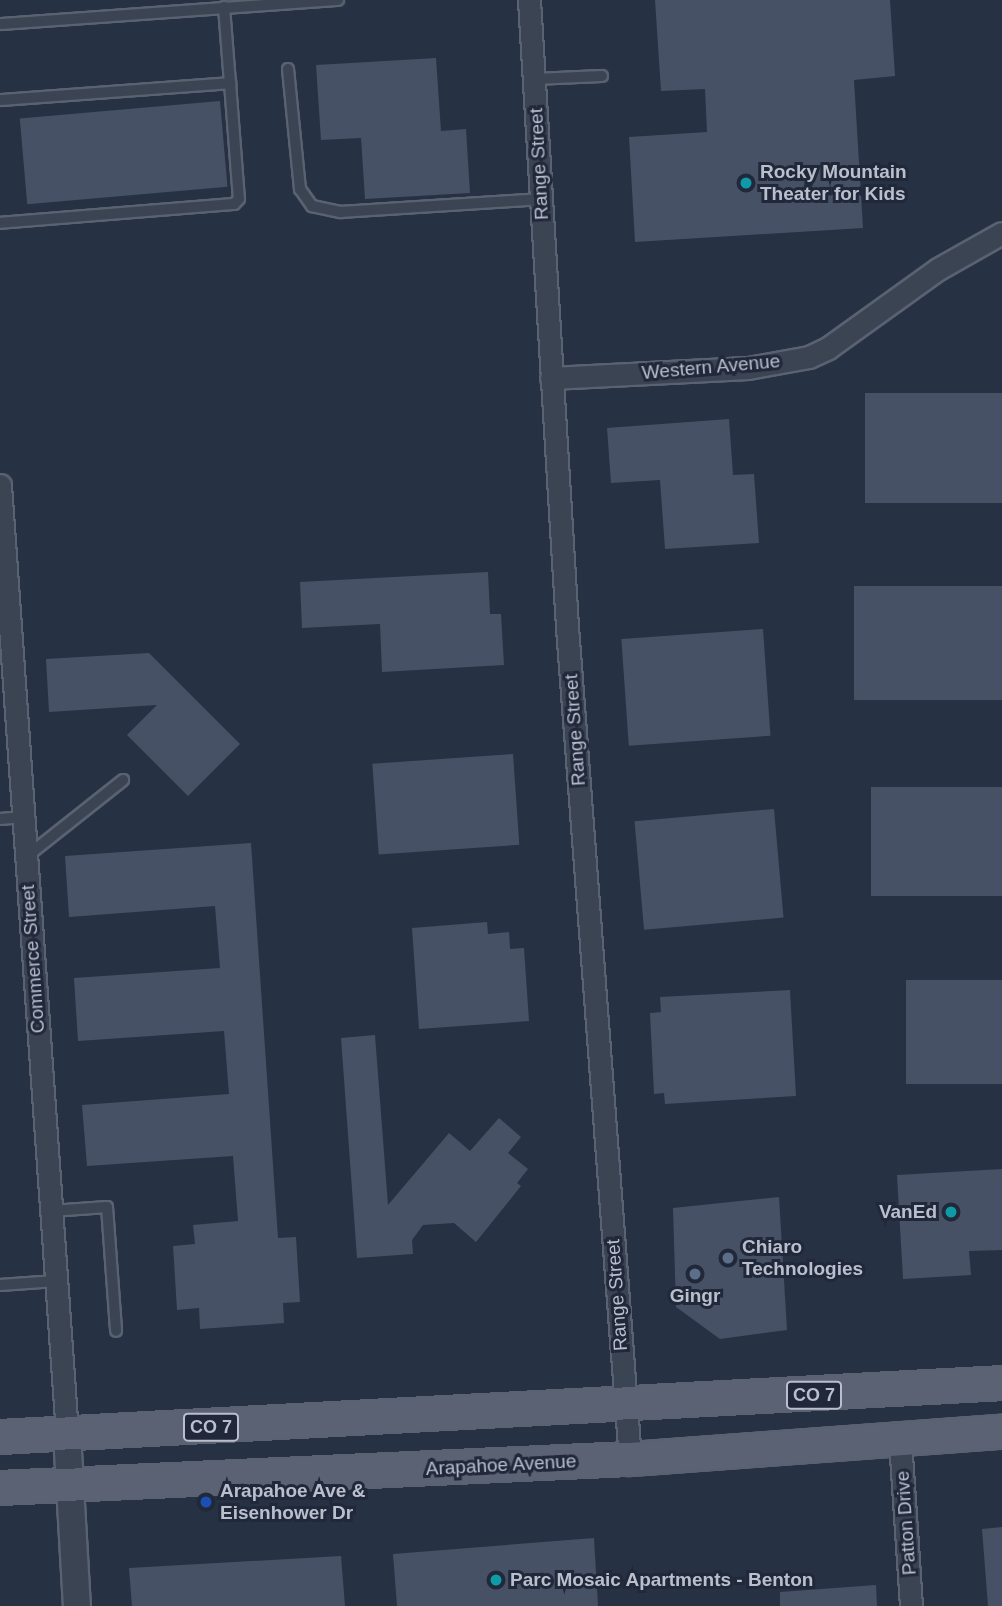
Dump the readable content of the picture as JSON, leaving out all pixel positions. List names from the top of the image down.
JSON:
{
  "streets": {
    "main road": ["CO 7", "Arapahoe Avenue"],
    "street": [
      "Range Street",
      "Western Avenue",
      "Commerce Street",
      "Patton Drive"
    ]
  },
  "crossings": [
    ["Range Street", "Western Avenue"],
    ["Range Street", "CO 7"],
    ["Range Street", "Arapahoe Avenue"],
    ["Commerce Street", "CO 7"],
    ["Arapahoe Avenue", "Patton Drive"]
  ],
  "places": [
    "Rocky Mountain Theater for Kids",
    "VanEd",
    "Chiaro Technologies",
    "Gingr",
    "Arapahoe Ave & Eisenhower Dr",
    "Parc Mosaic Apartments - Benton"
  ]
}
